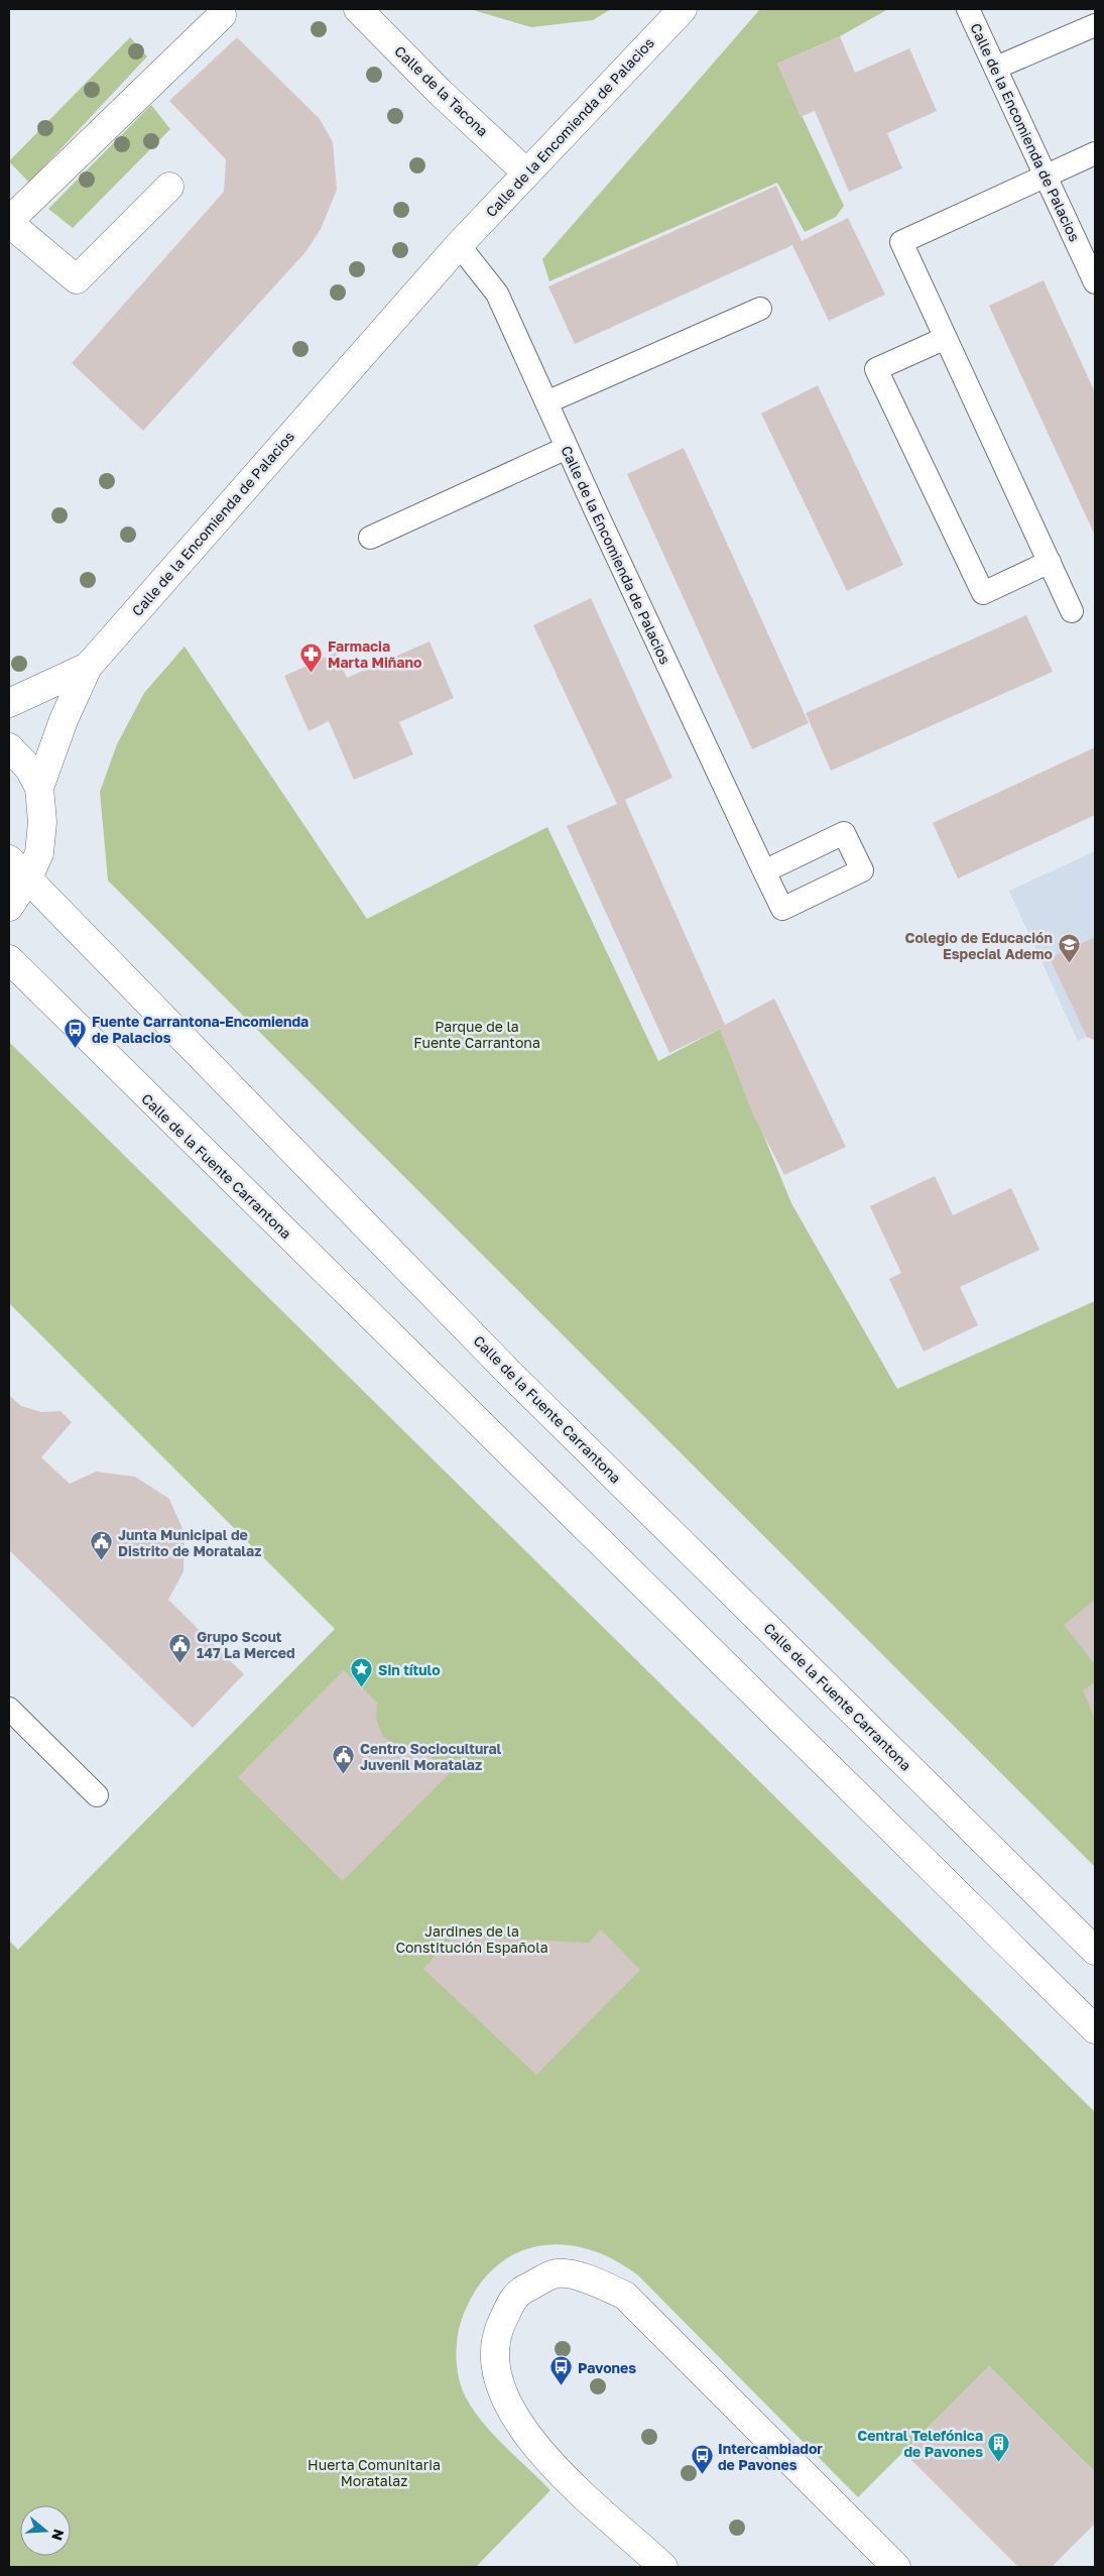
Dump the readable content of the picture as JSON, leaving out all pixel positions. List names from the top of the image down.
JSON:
{
  "streets": {
    "main road": ["Calle de la Tacona", "Calle de la Encomienda de Palacios", "Calle de la Fuente Carrantona"]
  },
  "crossings": [
    ["Calle de la Tacona", "Calle de la Encomienda de Palacios"],
    ["Calle de la Encomienda de Palacios", "Calle de la Fuente Carrantona"]
  ],
  "parks": ["Parque de la Fuente Carrantona", "Jardines de la Constitución Española", "Huerta Comunitaria Moratalaz"],
  "places": {
    "pharmacy": ["Farmacia Marta Miñano"],
    "school or university": ["Colegio de Educación Especial Ademo"],
    "bus stop": ["Fuente Carrantona-Encomienda de Palacios", "Pavones", "Intercambiador de Pavones"],
    "public building": ["Junta Municipal de Distrito de Moratalaz", "Grupo Scout 147 La Merced", "Centro Sociocultural Juvenil Moratalaz"],
    "place": ["Sin título"],
    "building": ["Central Telefónica de Pavones"]
  },
  "north": "right"
}
